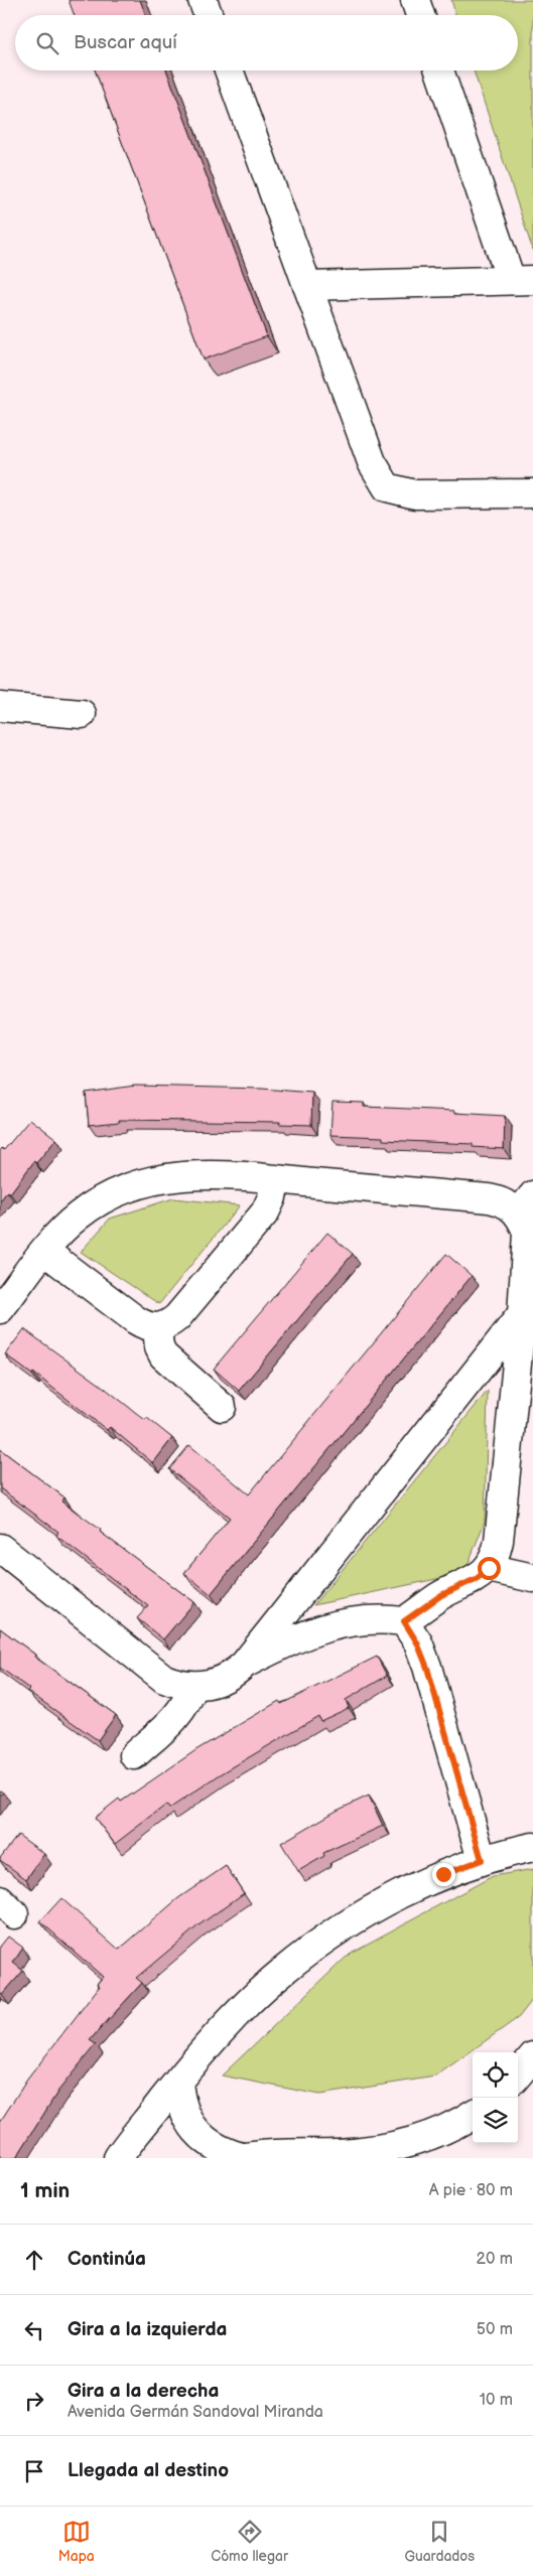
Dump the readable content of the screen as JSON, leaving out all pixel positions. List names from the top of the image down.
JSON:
{
  "page": {
    "search": "Buscar aquí",
    "heading": ["1 min", "A pie · 80 m"],
    "list": [
      ["Continúa", "20 m"],
      ["Gira a la izquierda", "50 m"],
      ["Gira a la derecha", "Avenida Germán Sandoval Miranda", "10 m"],
      "Llegada al destino"
    ],
    "nav": ["Mapa", "Cómo llegar", "Guardados"]
  }
}
